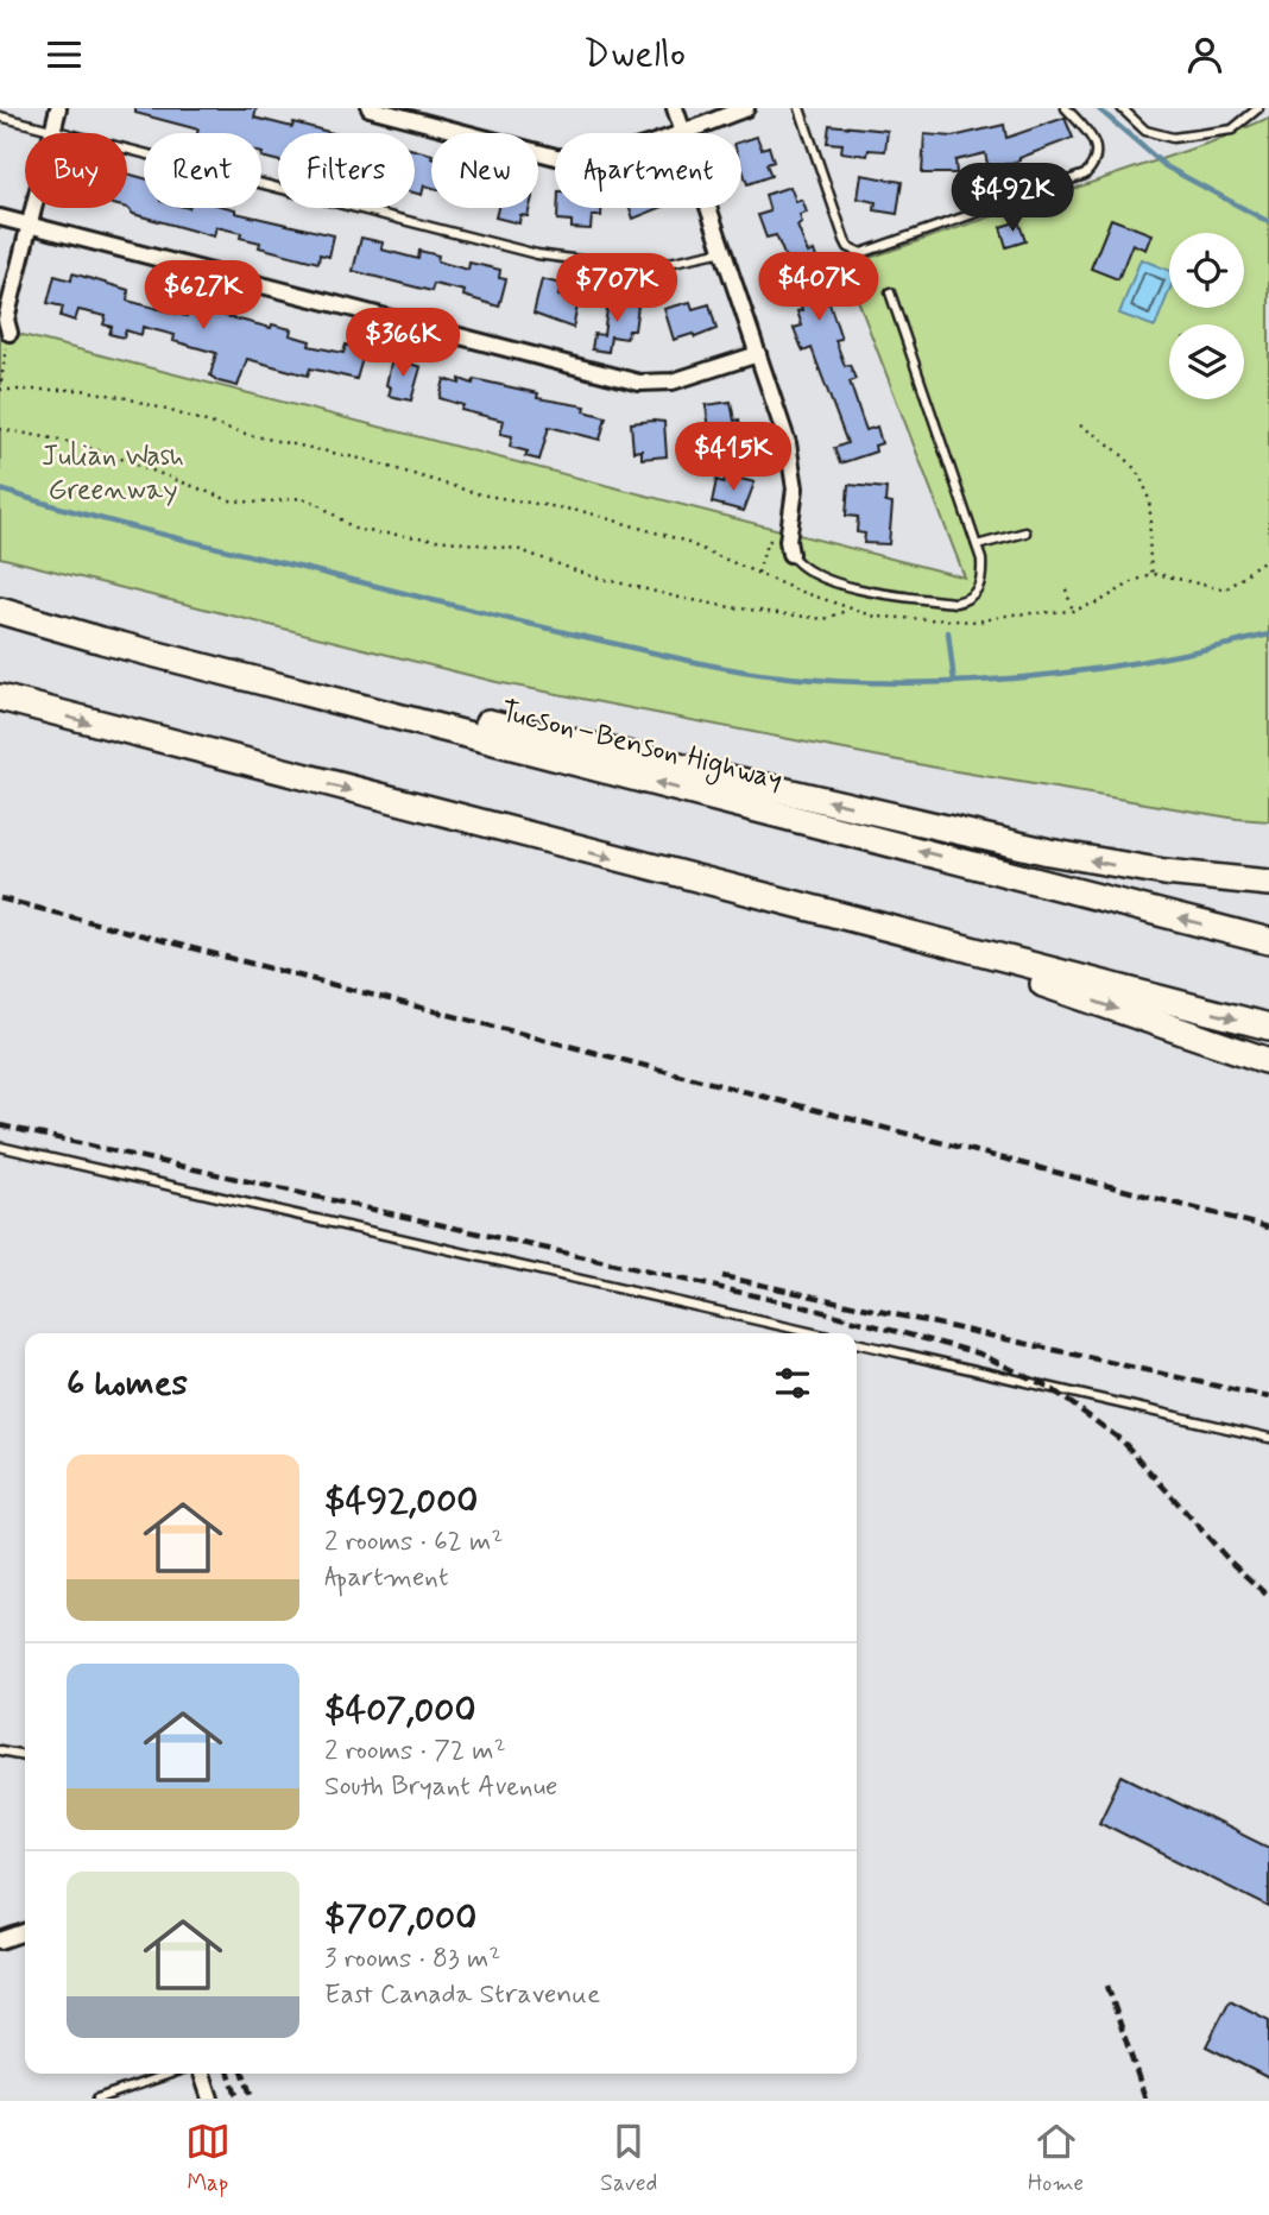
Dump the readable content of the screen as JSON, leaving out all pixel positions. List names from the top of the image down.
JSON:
{
  "streets": {
    "highway": ["Tucson–Benson Highway"]
  },
  "parks": ["Julian Wash Greenway"],
  "page": {
    "header": "Dwello",
    "chip": [
      "Buy",
      "Rent",
      "Filters",
      "New",
      "Apartment"
    ],
    "price": [
      "$492K",
      "$407K",
      "$707K",
      "$627K",
      "$366K",
      "$415K"
    ],
    "heading": "6 homes",
    "list": [
      {
        "name": "$492,000",
        "note": "2 rooms · 62 m² · Apartment"
      },
      {
        "name": "$407,000",
        "note": "2 rooms · 72 m² · South Bryant Avenue"
      },
      {
        "name": "$707,000",
        "note": "3 rooms · 83 m² · East Canada Stravenue"
      }
    ],
    "tabs": ["Map", "Saved", "Home"]
  }
}
